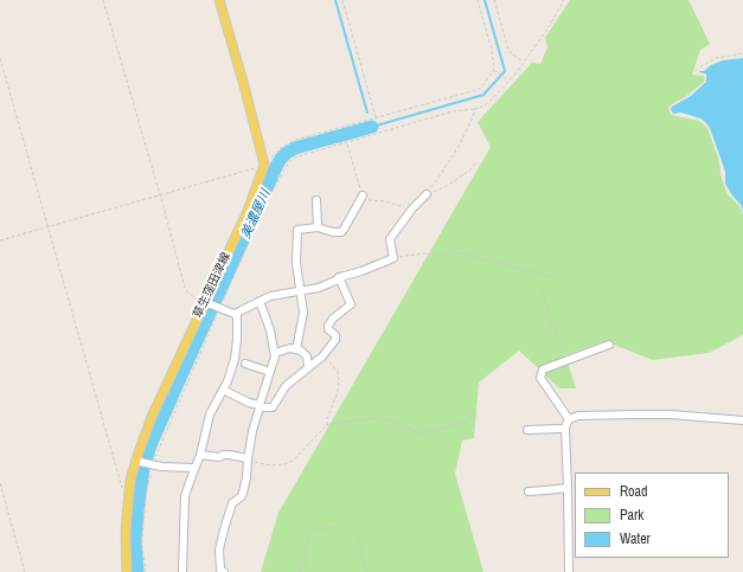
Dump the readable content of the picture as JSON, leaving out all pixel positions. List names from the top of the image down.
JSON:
{
  "streets": {
    "main road": ["草生窪田津線"]
  },
  "water": ["美濃屋川"],
  "legend": ["Road", "Park", "Water"]
}
